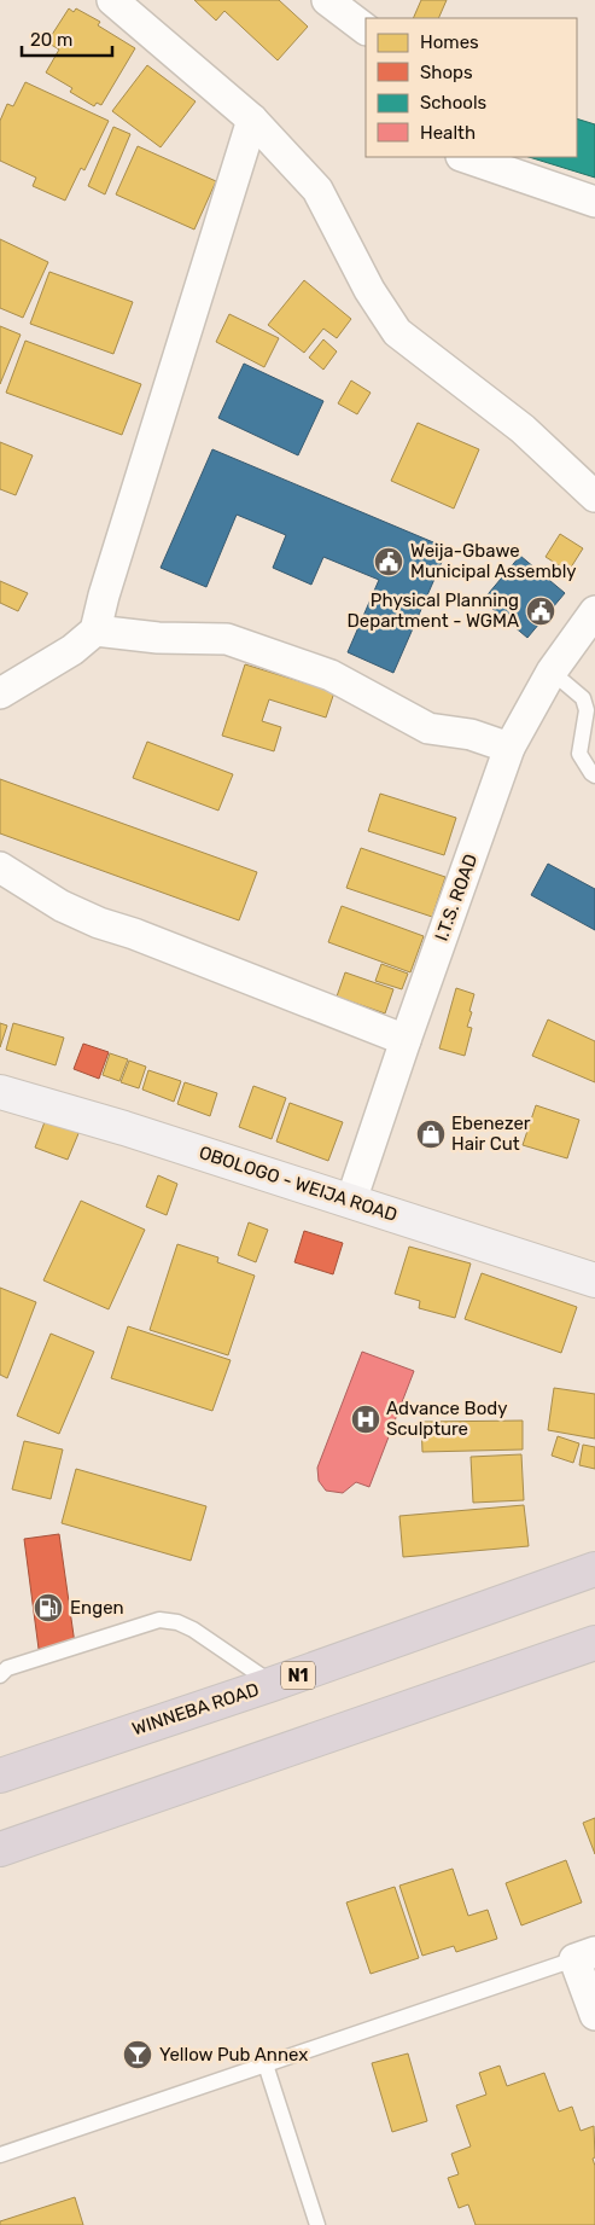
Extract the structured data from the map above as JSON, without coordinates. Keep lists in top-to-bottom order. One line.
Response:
{"streets":{"highway":["N1","WINNEBA ROAD"],"street":["I.T.S. ROAD","OBOLOGO - WEIJA ROAD"]},"crossings":[["I.T.S. ROAD","OBOLOGO - WEIJA ROAD"]],"places":{"public building":["Weija-Gbawe Municipal Assembly","Physical Planning Department - WGMA"],"shop":["Ebenezer Hair Cut"],"hospital":["Advance Body Sculpture"],"fuel station":["Engen"],"bar":["Yellow Pub Annex"]},"legend":["Homes","Shops","Schools","Health"],"scale_bar":"20 m"}
